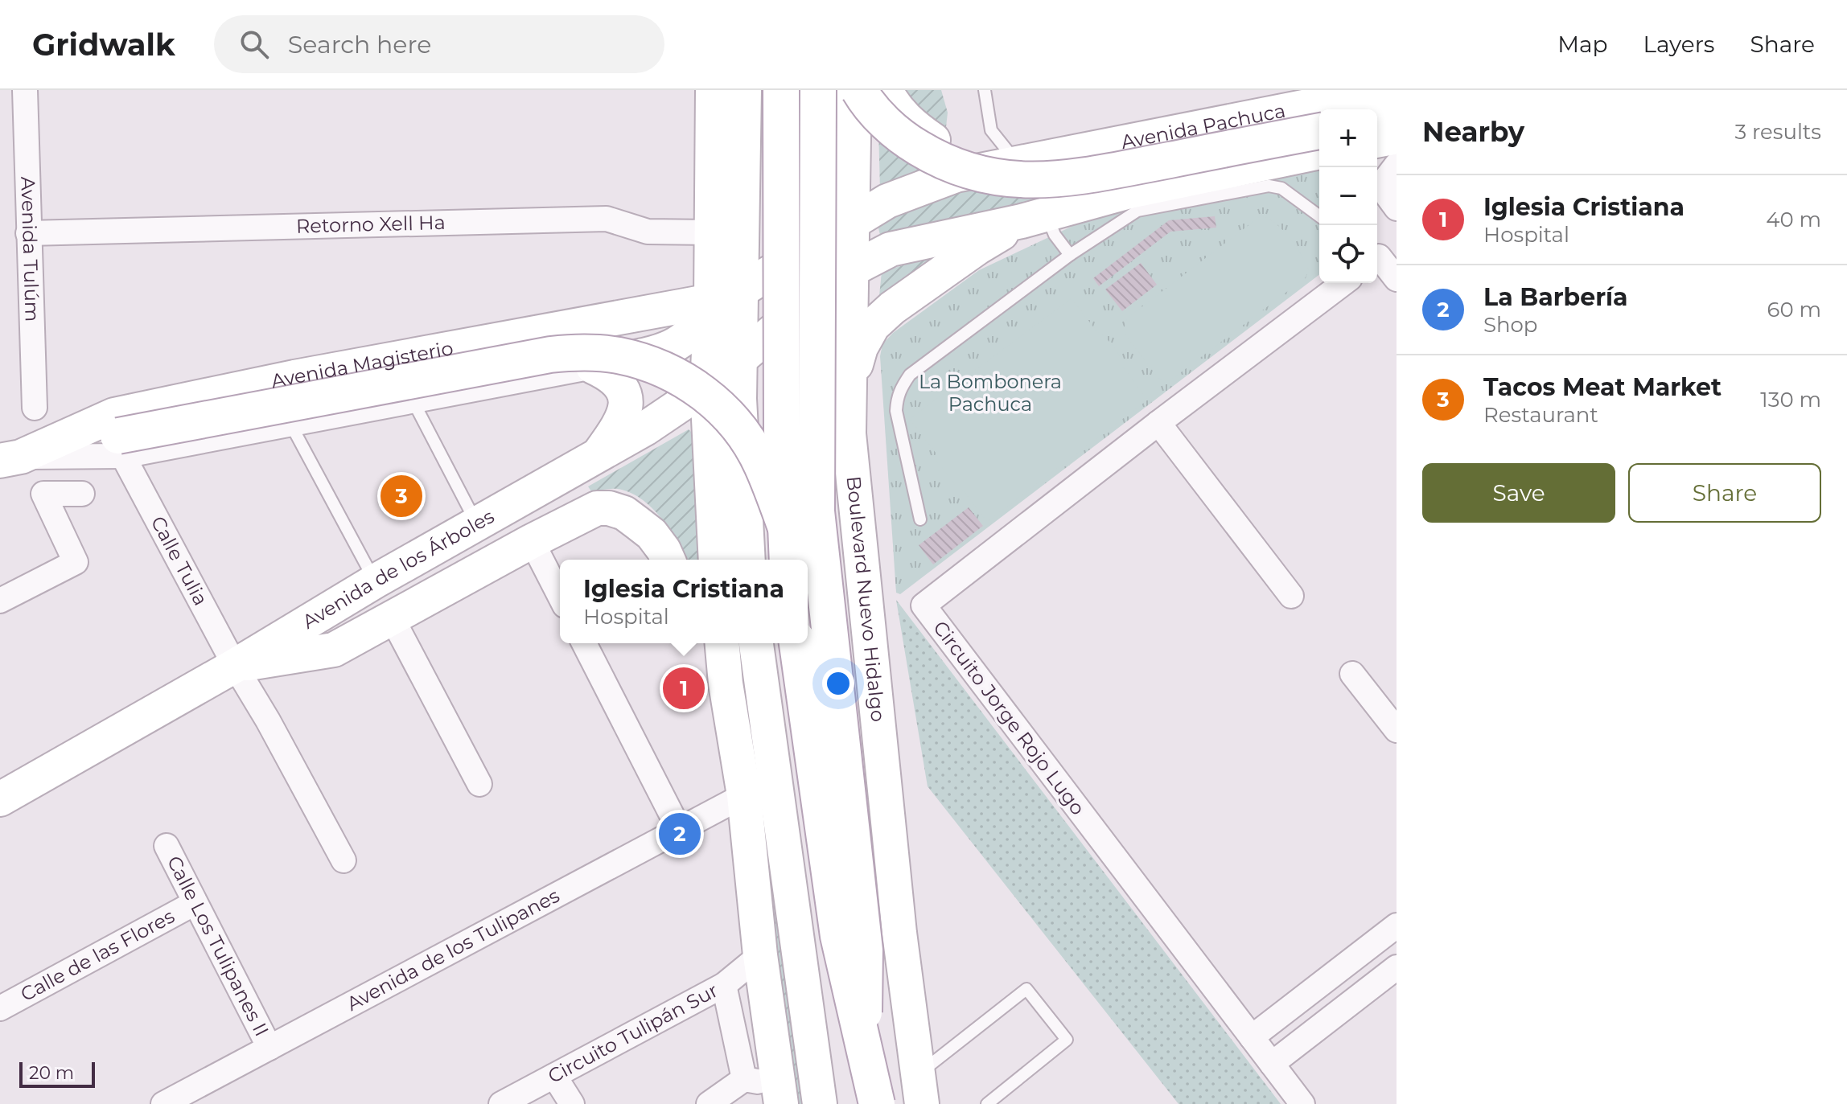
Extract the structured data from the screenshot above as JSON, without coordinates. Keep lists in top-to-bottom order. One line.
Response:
{"streets":{"main road":["Avenida Pachuca","Avenida Magisterio","Avenida de los Árboles","Boulevard Nuevo Hidalgo"],"street":["Retorno Xell Ha","Avenida Tulúm","Calle Tulia","Circuito Jorge Rojo Lugo","Calle Los Tulipanes II","Avenida de los Tulipanes","Calle de las Flores","Circuito Tulipán Sur"]},"crossings":[["Avenida Pachuca","Avenida Magisterio"],["Avenida Pachuca","Boulevard Nuevo Hidalgo"],["Retorno Xell Ha","Avenida Tulúm"],["Avenida Magisterio","Boulevard Nuevo Hidalgo"],["Calle Tulia","Avenida de los Árboles"],["Avenida de los Árboles","Boulevard Nuevo Hidalgo"],["Calle Los Tulipanes II","Avenida de los Tulipanes"],["Calle Los Tulipanes II","Calle de las Flores"]],"parks":["La Bombonera Pachuca"],"scale_bar":"20 m","page":{"header":"Gridwalk","search":"Search here","nav":["Map","Layers","Share"],"heading":["Nearby","3 results"],"map_buttons":["+","−"],"list":[{"mark":"1","name":"Iglesia Cristiana","note":"Hospital","value":"40 m"},{"mark":"2","name":"La Barbería","note":"Shop","value":"60 m"},{"mark":"3","name":"Tacos Meat Market","note":"Restaurant","value":"130 m"}],"buttons":["Save","Share"],"pins":["3","1","2"],"popup":["Iglesia Cristiana","Hospital"],"scale":"20 m"}}
